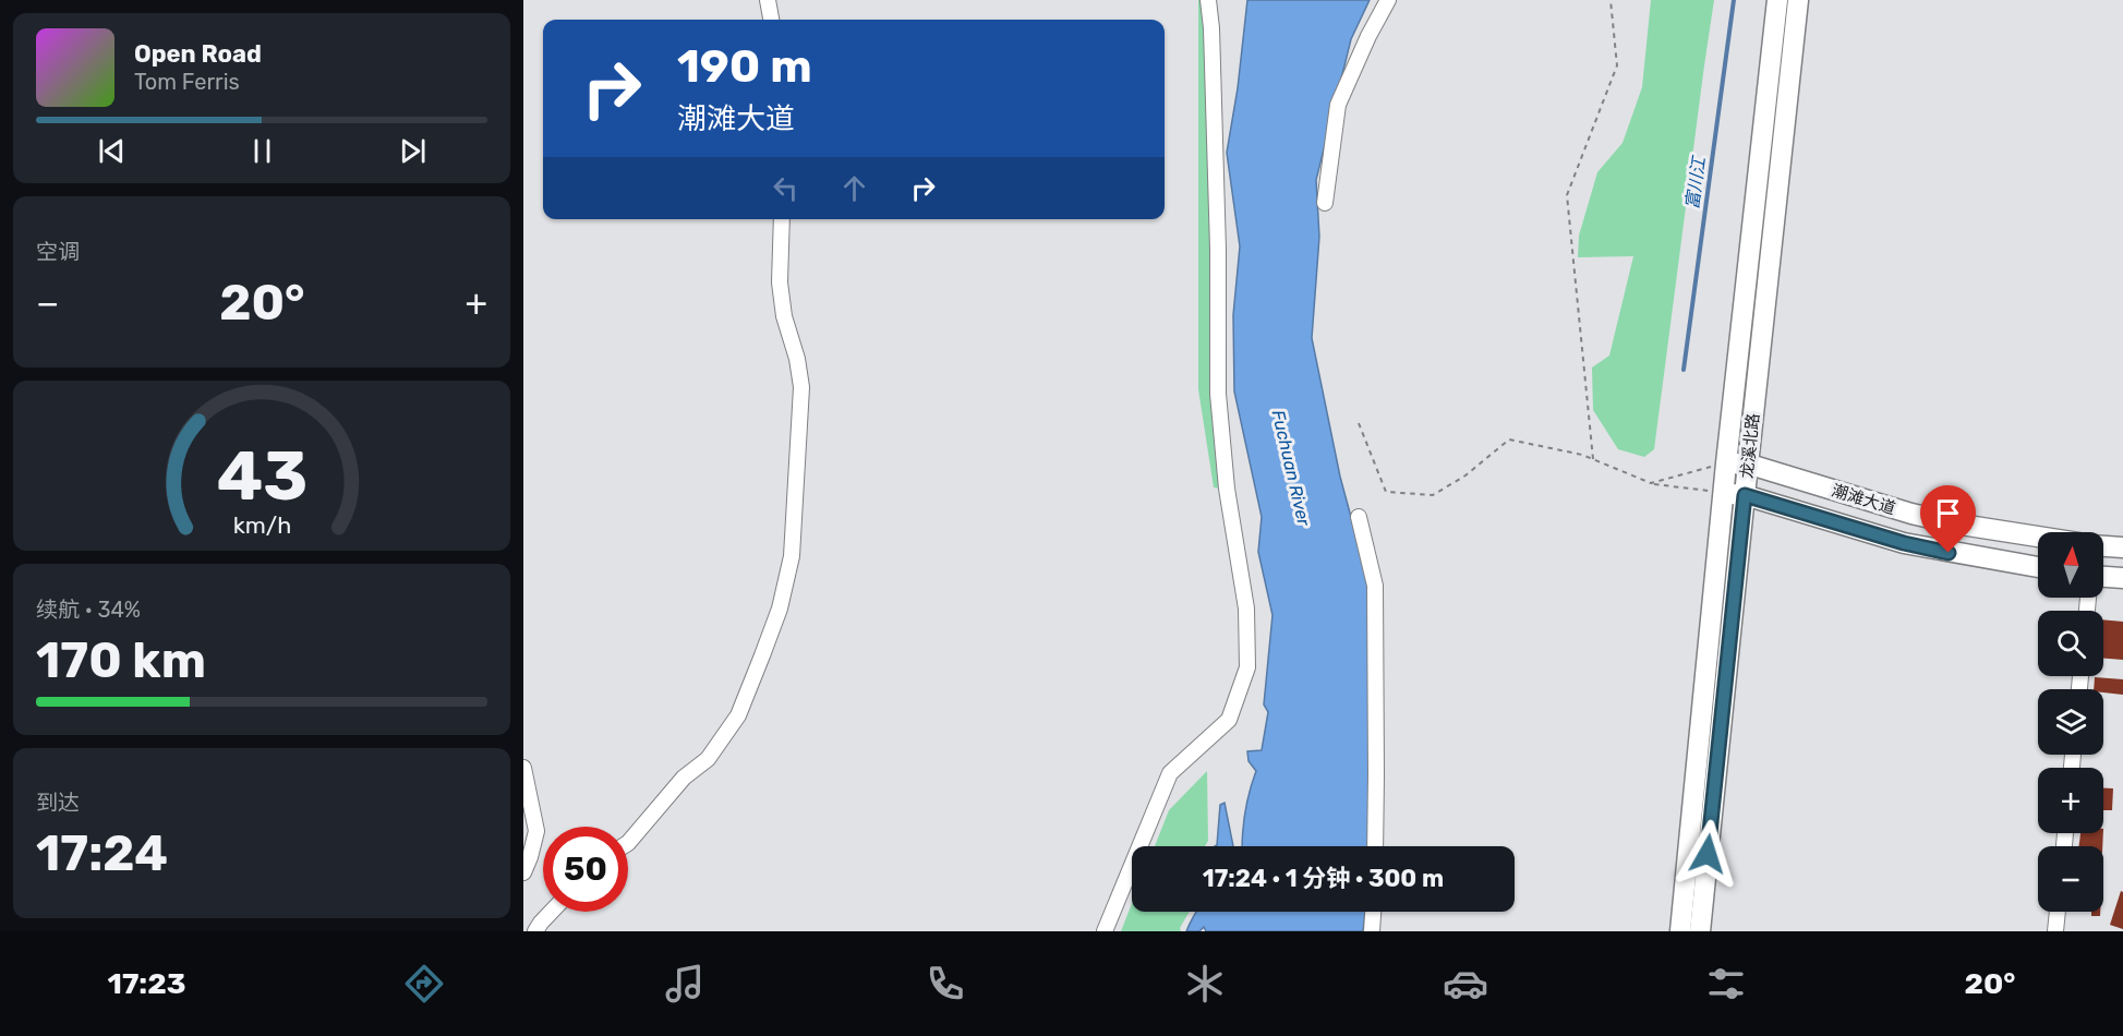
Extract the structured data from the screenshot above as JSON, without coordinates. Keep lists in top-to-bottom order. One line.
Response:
{"streets":{"main road":["龙溪北路","潮滩大道"]},"crossings":[["龙溪北路","潮滩大道"]],"water":["富川江","Fuchuan River"],"north":"top","page":{"turn":["190 m","潮滩大道"],"song":["Open Road","Tom Ferris"],"tile":["空调",["续航 · 34%","170 km"],["到达","17:24"]],"heat":["−","20°","+"],"map_buttons":["+","−"],"limit":"50","trip":"17:24 · 1 分钟 · 300 m","tabs":["17:23","20°"],"gauge":["43","km/h"]}}
